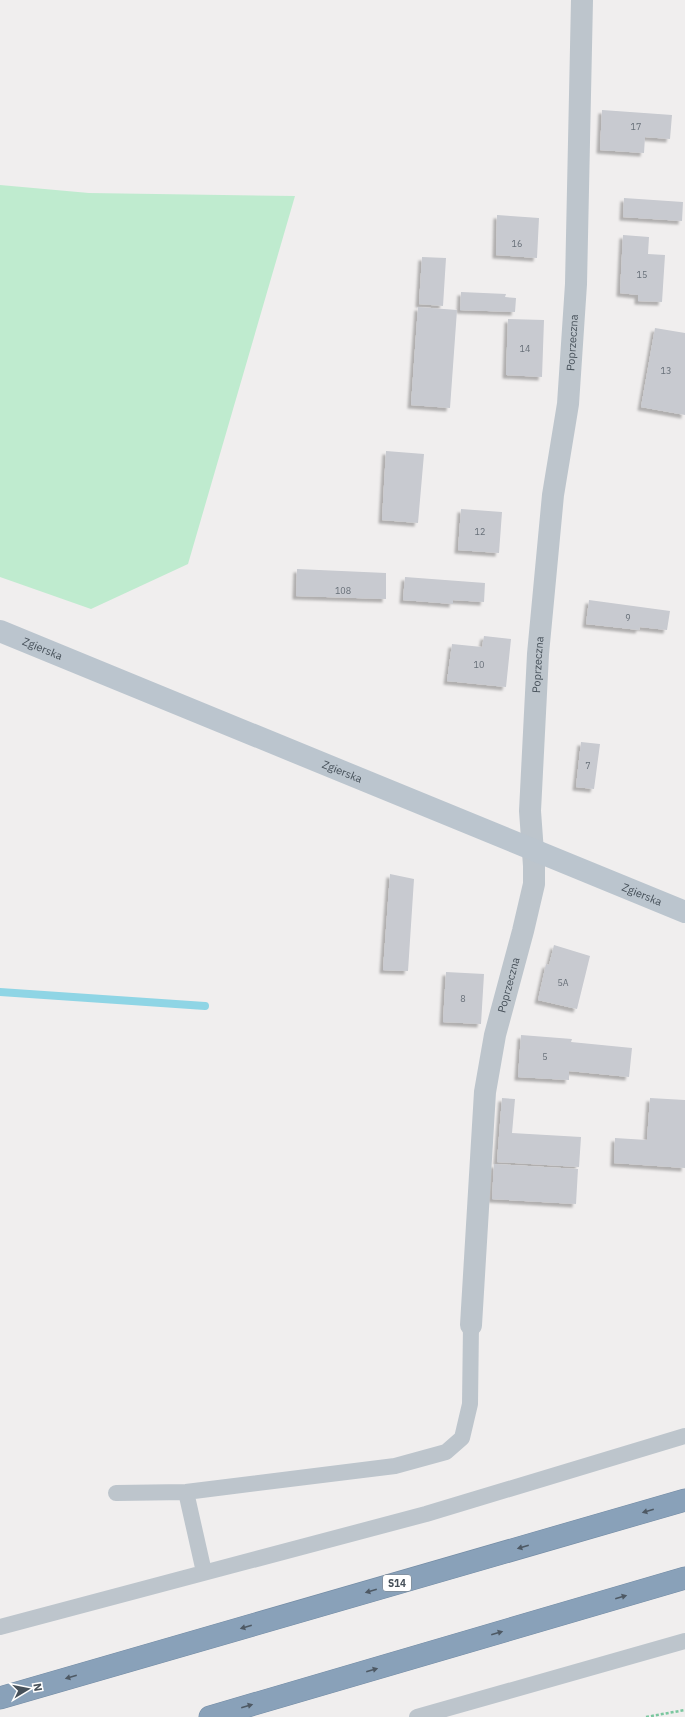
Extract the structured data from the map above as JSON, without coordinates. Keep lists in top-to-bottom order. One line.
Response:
{"streets":{"highway":["S14"],"main road":["Zgierska"],"street":["Poprzeczna"]},"crossings":[["Poprzeczna","Zgierska"]],"house_numbers":["17","16","15","14","13","12","108","9","10","7","5A","8","5"],"north":"right"}
